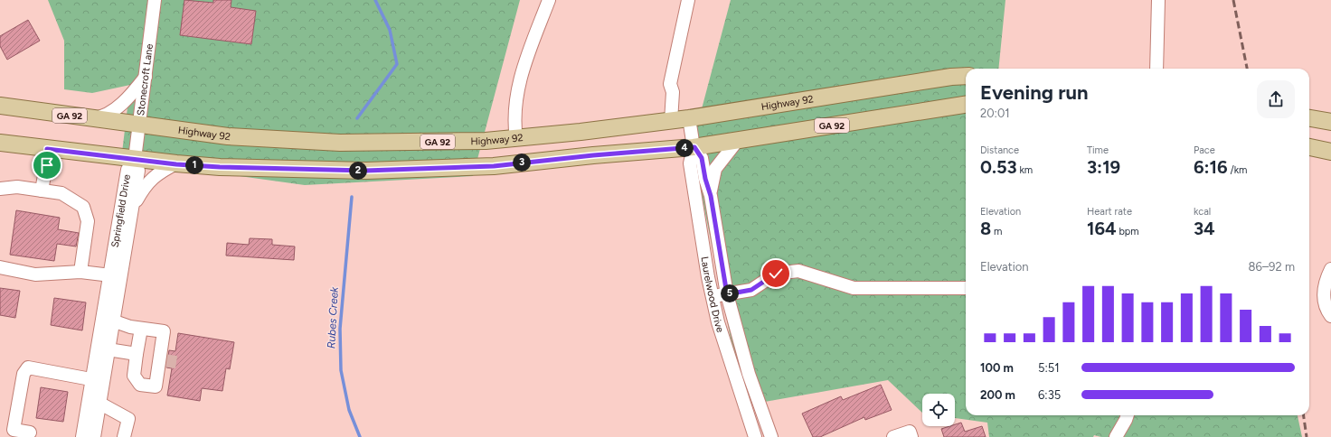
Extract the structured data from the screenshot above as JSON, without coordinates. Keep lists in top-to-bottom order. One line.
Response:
{"streets":{"main road":["Highway 92","GA 92"],"street":["Stonecroft Lane","Springfield Drive","Laurelwood Drive"]},"crossings":[["Stonecroft Lane","Highway 92"],["Stonecroft Lane","GA 92"],["Stonecroft Lane","Springfield Drive"],["Highway 92","Laurelwood Drive"],["GA 92","Springfield Drive"],["GA 92","Laurelwood Drive"]],"water":["Rubes Creek"],"page":{"heading":["Evening run","20:01"],"stats":[["Distance","0.53 km"],["Time","3:19"],["Pace","6:16 /km"],["Elevation","8 m"],["Heart rate","164 bpm"],["kcal","34"]],"pins":["4","3","1","2","5"],"chart":["Elevation","86–92 m"],"list":[{"name":"100 m","note":"5:51"},{"name":"200 m","note":"6:35"}]}}
